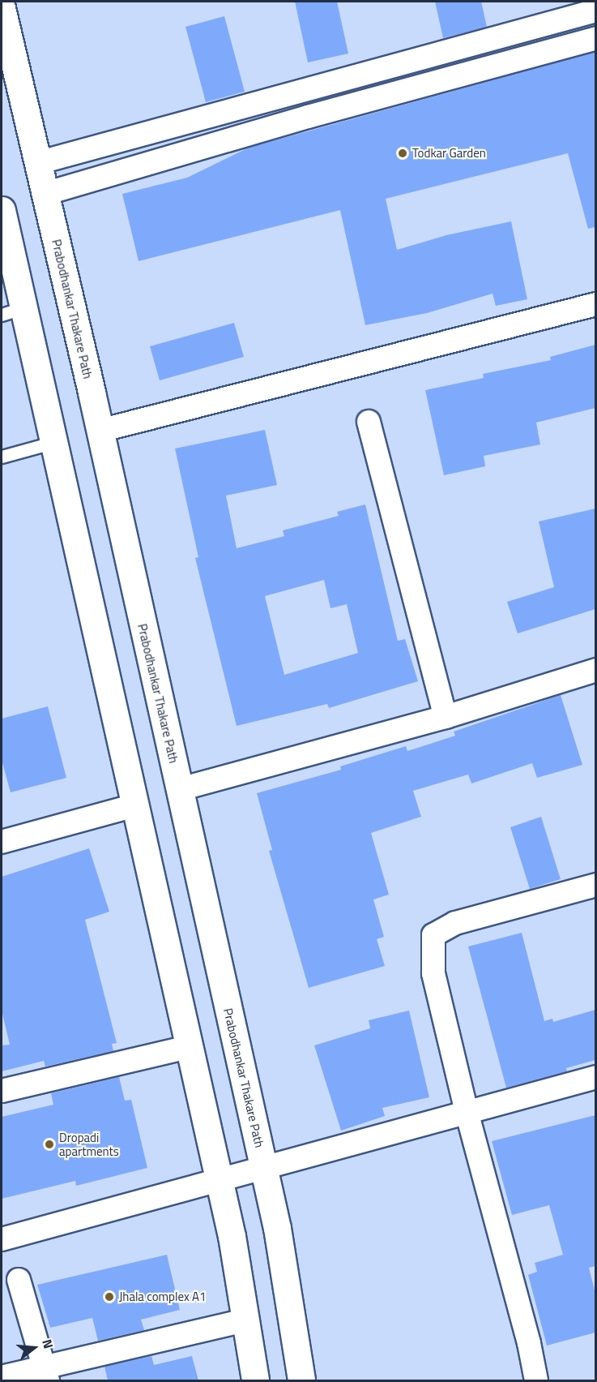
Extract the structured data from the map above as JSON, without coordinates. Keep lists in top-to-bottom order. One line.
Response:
{"streets":{"main road":["Prabodhankar Thakare Path"]},"places":["Todkar Garden","Dropadi apartments","Jhala complex A1"],"north":"right"}
